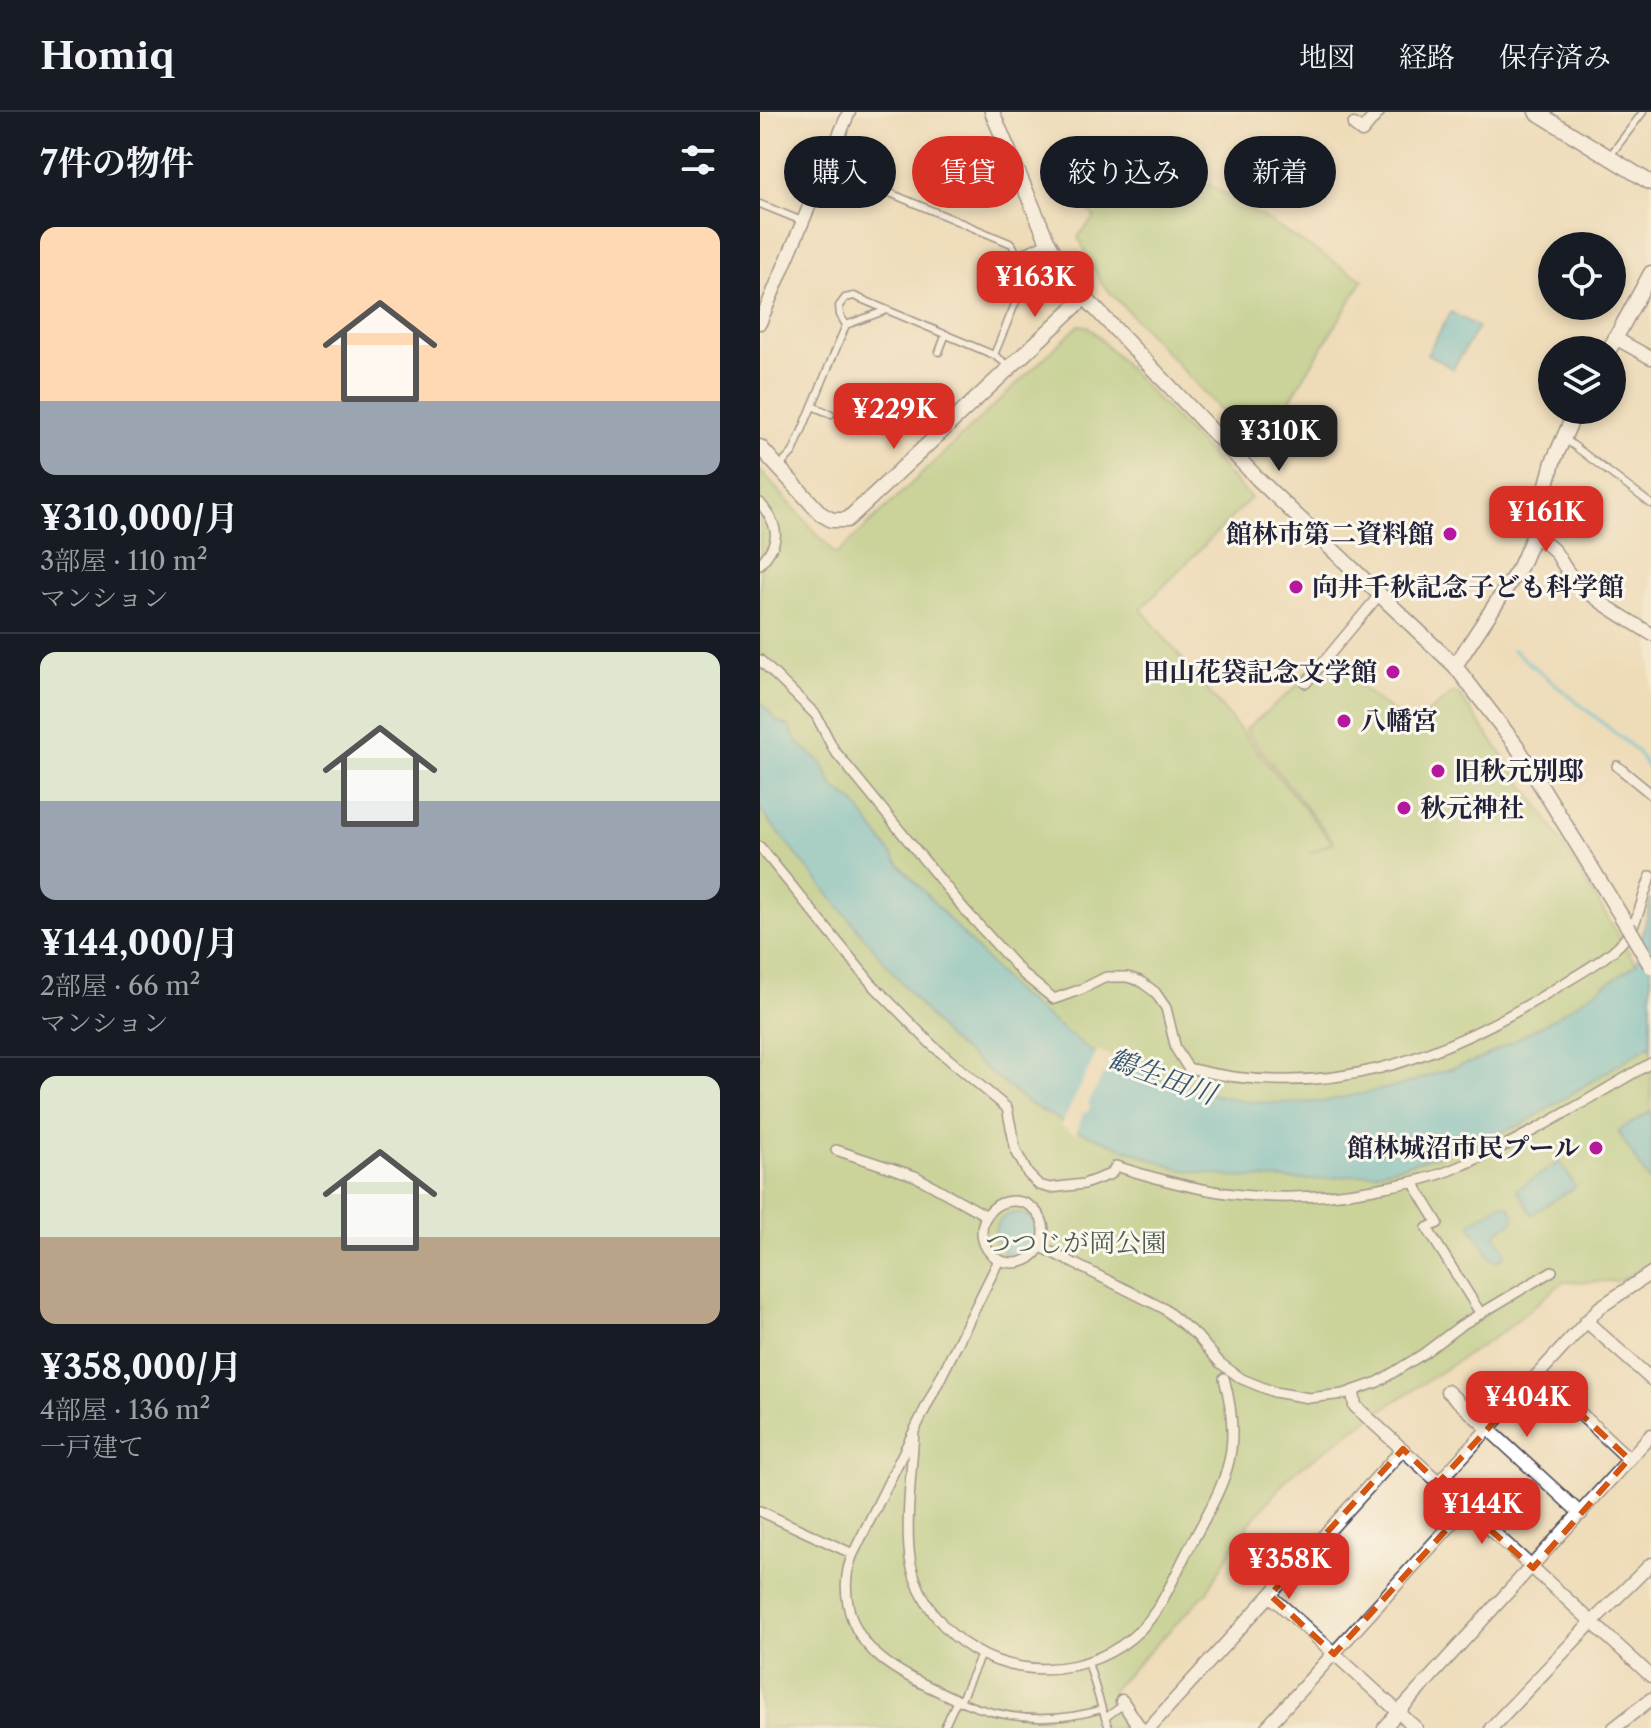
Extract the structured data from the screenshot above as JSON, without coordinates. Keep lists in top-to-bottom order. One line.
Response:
{"water":["鶴生田川"],"parks":["つつじが岡公園"],"places":["館林市第二資料館","向井千秋記念子ども科学館","田山花袋記念文学館","八幡宮","旧秋元別邸","秋元神社","館林城沼市民プール"],"page":{"header":"Homiq","nav":["地図","経路","保存済み"],"heading":"7件の物件","chip":["購入","賃貸","絞り込み","新着"],"list":[{"name":"¥310,000/月","note":"3部屋 · 110 m² · マンション"},{"name":"¥144,000/月","note":"2部屋 · 66 m² · マンション"},{"name":"¥358,000/月","note":"4部屋 · 136 m² · 一戸建て"}],"price":["¥163K","¥229K","¥310K","¥161K","¥404K","¥144K","¥358K"]}}
